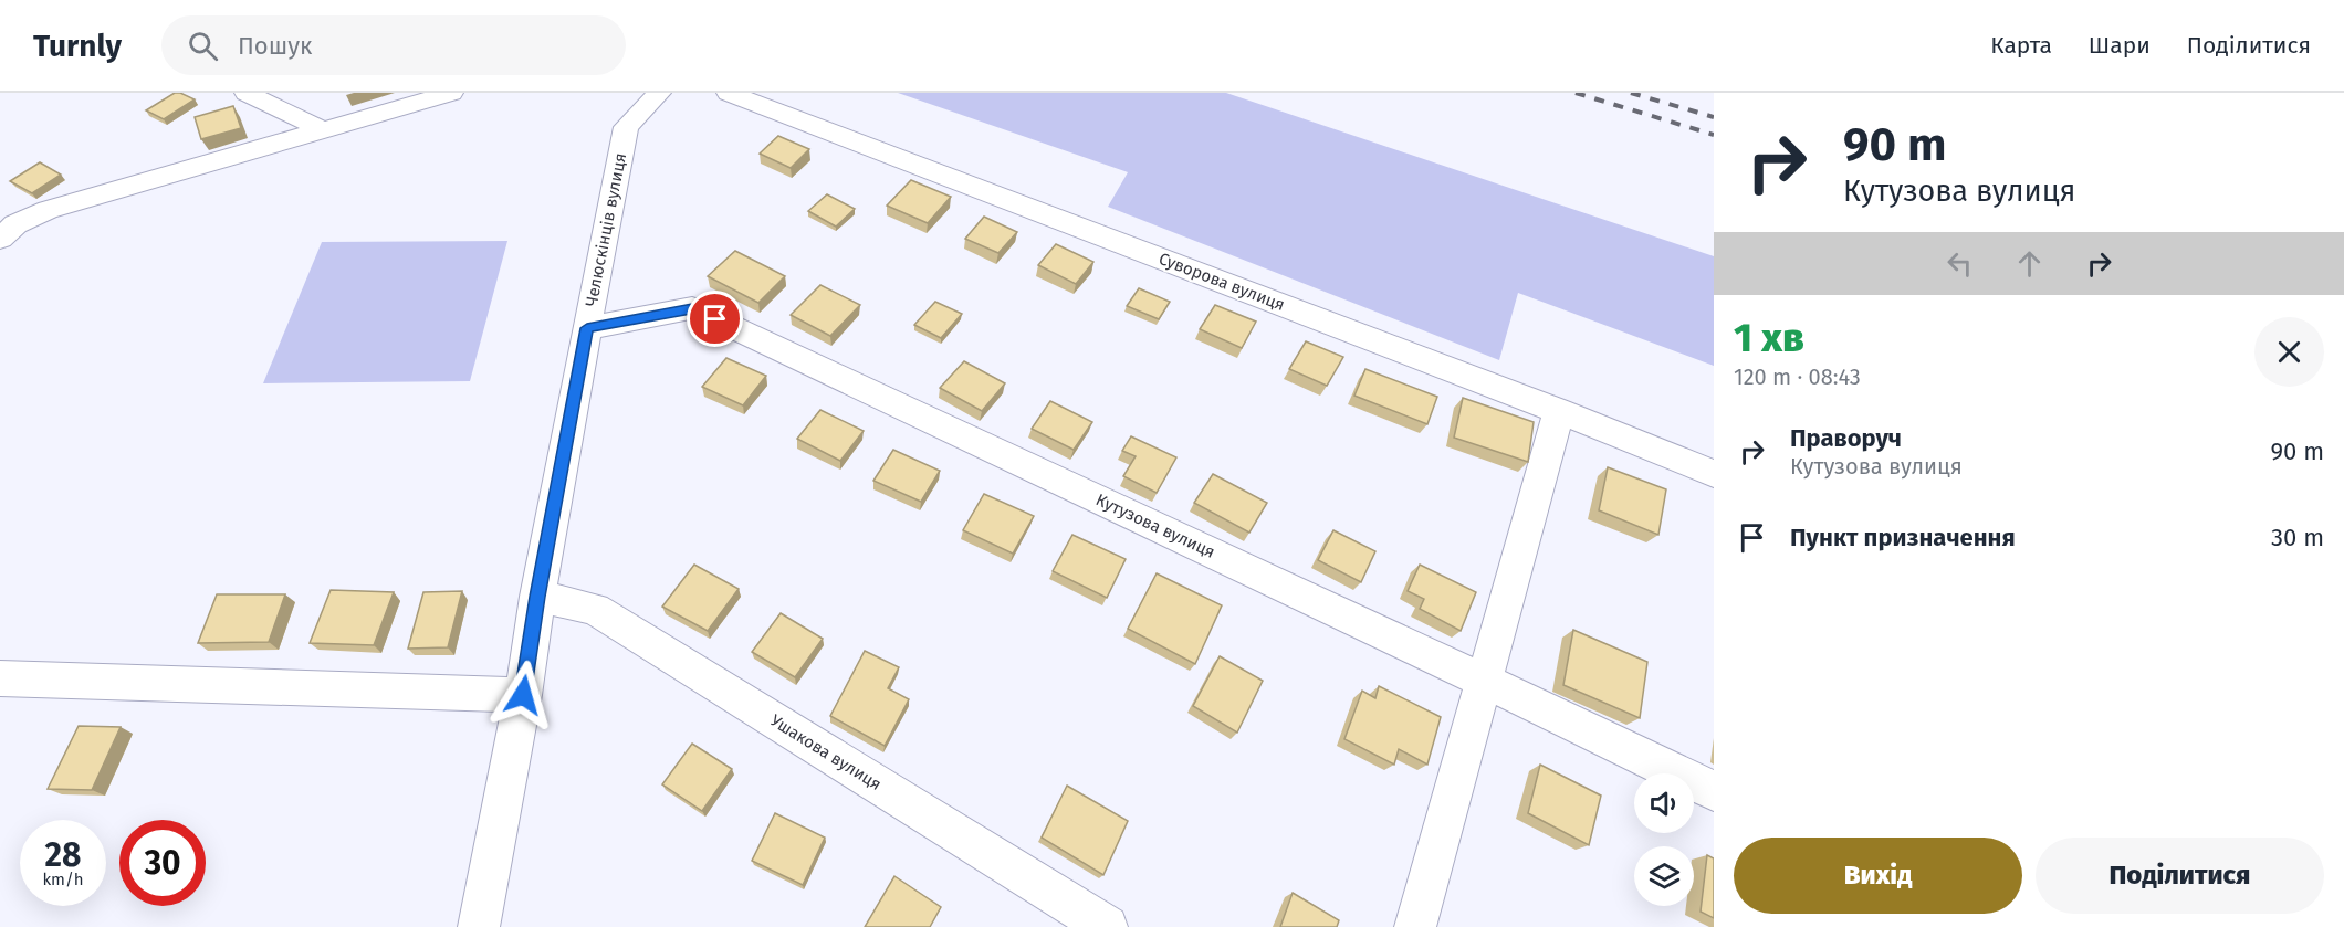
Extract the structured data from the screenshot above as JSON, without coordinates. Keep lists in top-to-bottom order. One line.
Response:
{"streets":{"street":["Челюскінців вулиця","Суворова вулиця","Кутузова вулиця","Ушакова вулиця"]},"crossings":[["Челюскінців вулиця","Кутузова вулиця"],["Челюскінців вулиця","Ушакова вулиця"]],"page":{"header":"Turnly","search":"Пошук","nav":["Карта","Шари","Поділитися"],"turn":["90 m","Кутузова вулиця"],"heading":["1 хв","120 m · 08:43"],"list":[{"name":"Праворуч","note":"Кутузова вулиця","value":"90 m"},{"name":"Пункт призначення","value":"30 m"}],"speed":"28 km/h","limit":"30","buttons":["Вихід","Поділитися"]}}
